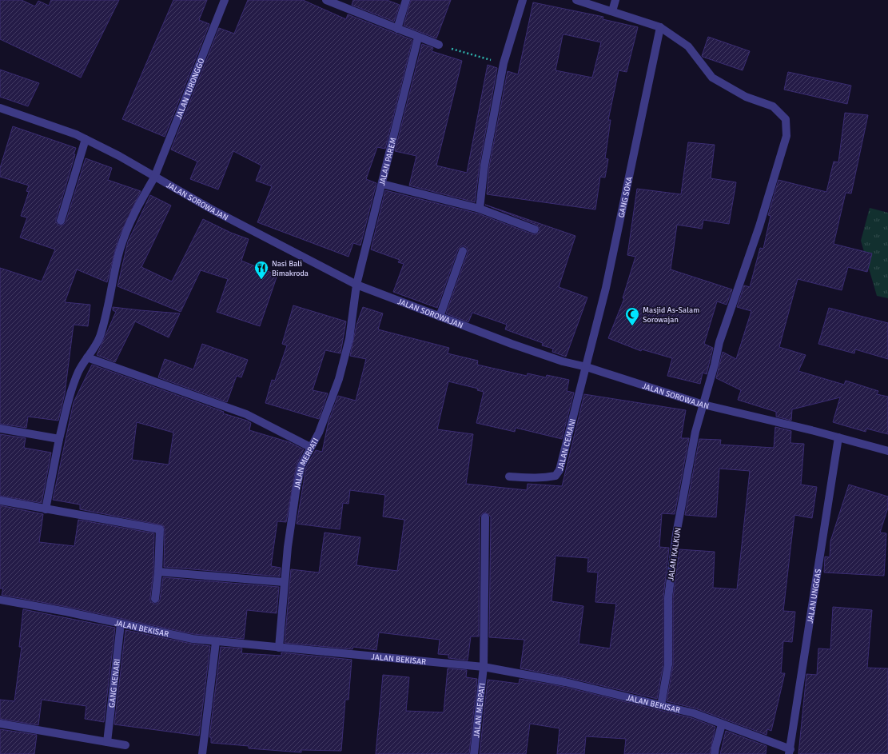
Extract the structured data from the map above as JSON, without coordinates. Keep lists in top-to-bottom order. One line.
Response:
{"streets":{"street":["JALAN TURONGGO","JALAN PAREM","GANG SOKA","JALAN SOROWAJAN","JALAN CEMANI","JALAN MERPATI","JALAN KALKUN","JALAN UNGGAS","JALAN BEKISAR","GANG KENARI"]},"crossings":[["JALAN TURONGGO","JALAN SOROWAJAN"],["JALAN PAREM","JALAN SOROWAJAN"],["JALAN PAREM","JALAN MERPATI"],["GANG SOKA","JALAN SOROWAJAN"],["GANG SOKA","JALAN CEMANI"],["GANG SOKA","JALAN KALKUN"],["JALAN SOROWAJAN","JALAN CEMANI"],["JALAN SOROWAJAN","JALAN MERPATI"],["JALAN SOROWAJAN","JALAN KALKUN"],["JALAN SOROWAJAN","JALAN UNGGAS"],["JALAN MERPATI","JALAN BEKISAR"],["JALAN KALKUN","JALAN BEKISAR"],["JALAN UNGGAS","JALAN BEKISAR"],["JALAN BEKISAR","GANG KENARI"]],"places":{"restaurant":["Nasi Bali Bimakroda"],"mosque":["Masjid As-Salam Sorowajan"]}}
